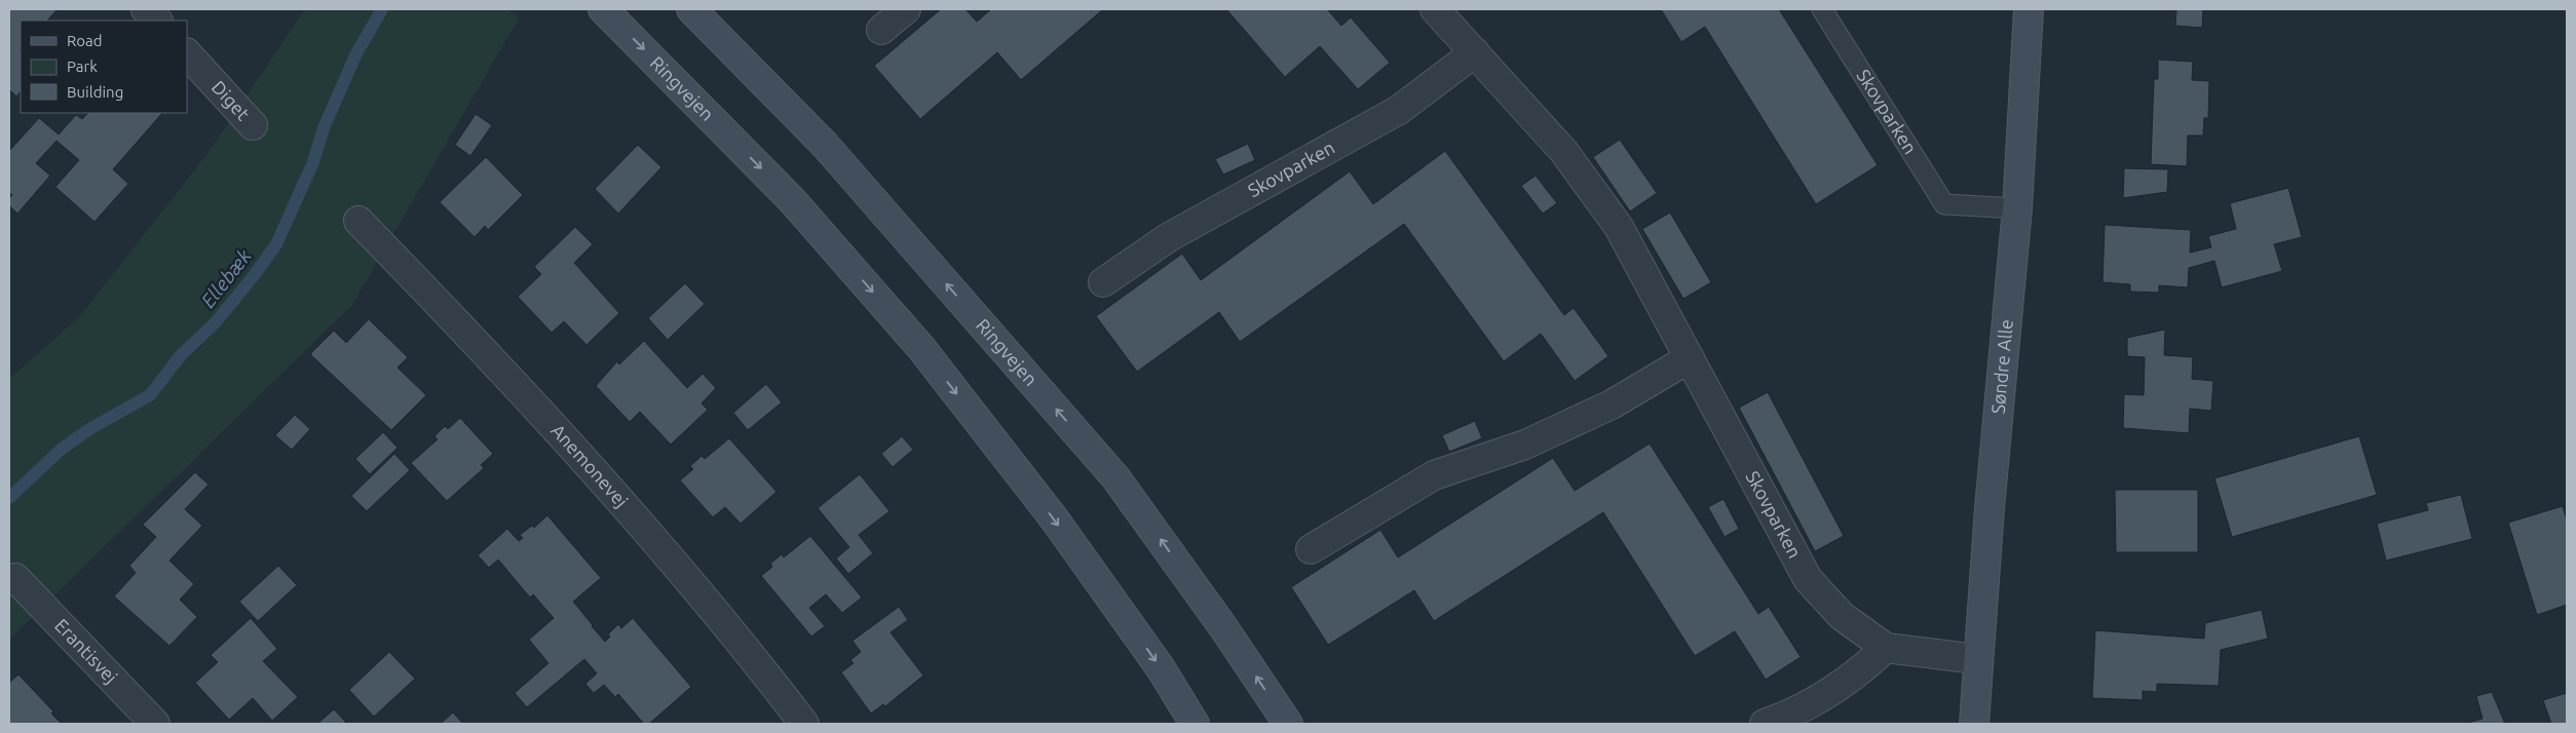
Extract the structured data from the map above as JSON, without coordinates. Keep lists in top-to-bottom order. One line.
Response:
{"streets":{"main road":["Ringvejen","Søndre Alle"],"street":["Diget","Skovparken","Anemonevej","Erantisvej"]},"crossings":[["Skovparken","Søndre Alle"]],"water":["Ellebæk"],"legend":["Road","Park","Building"]}
